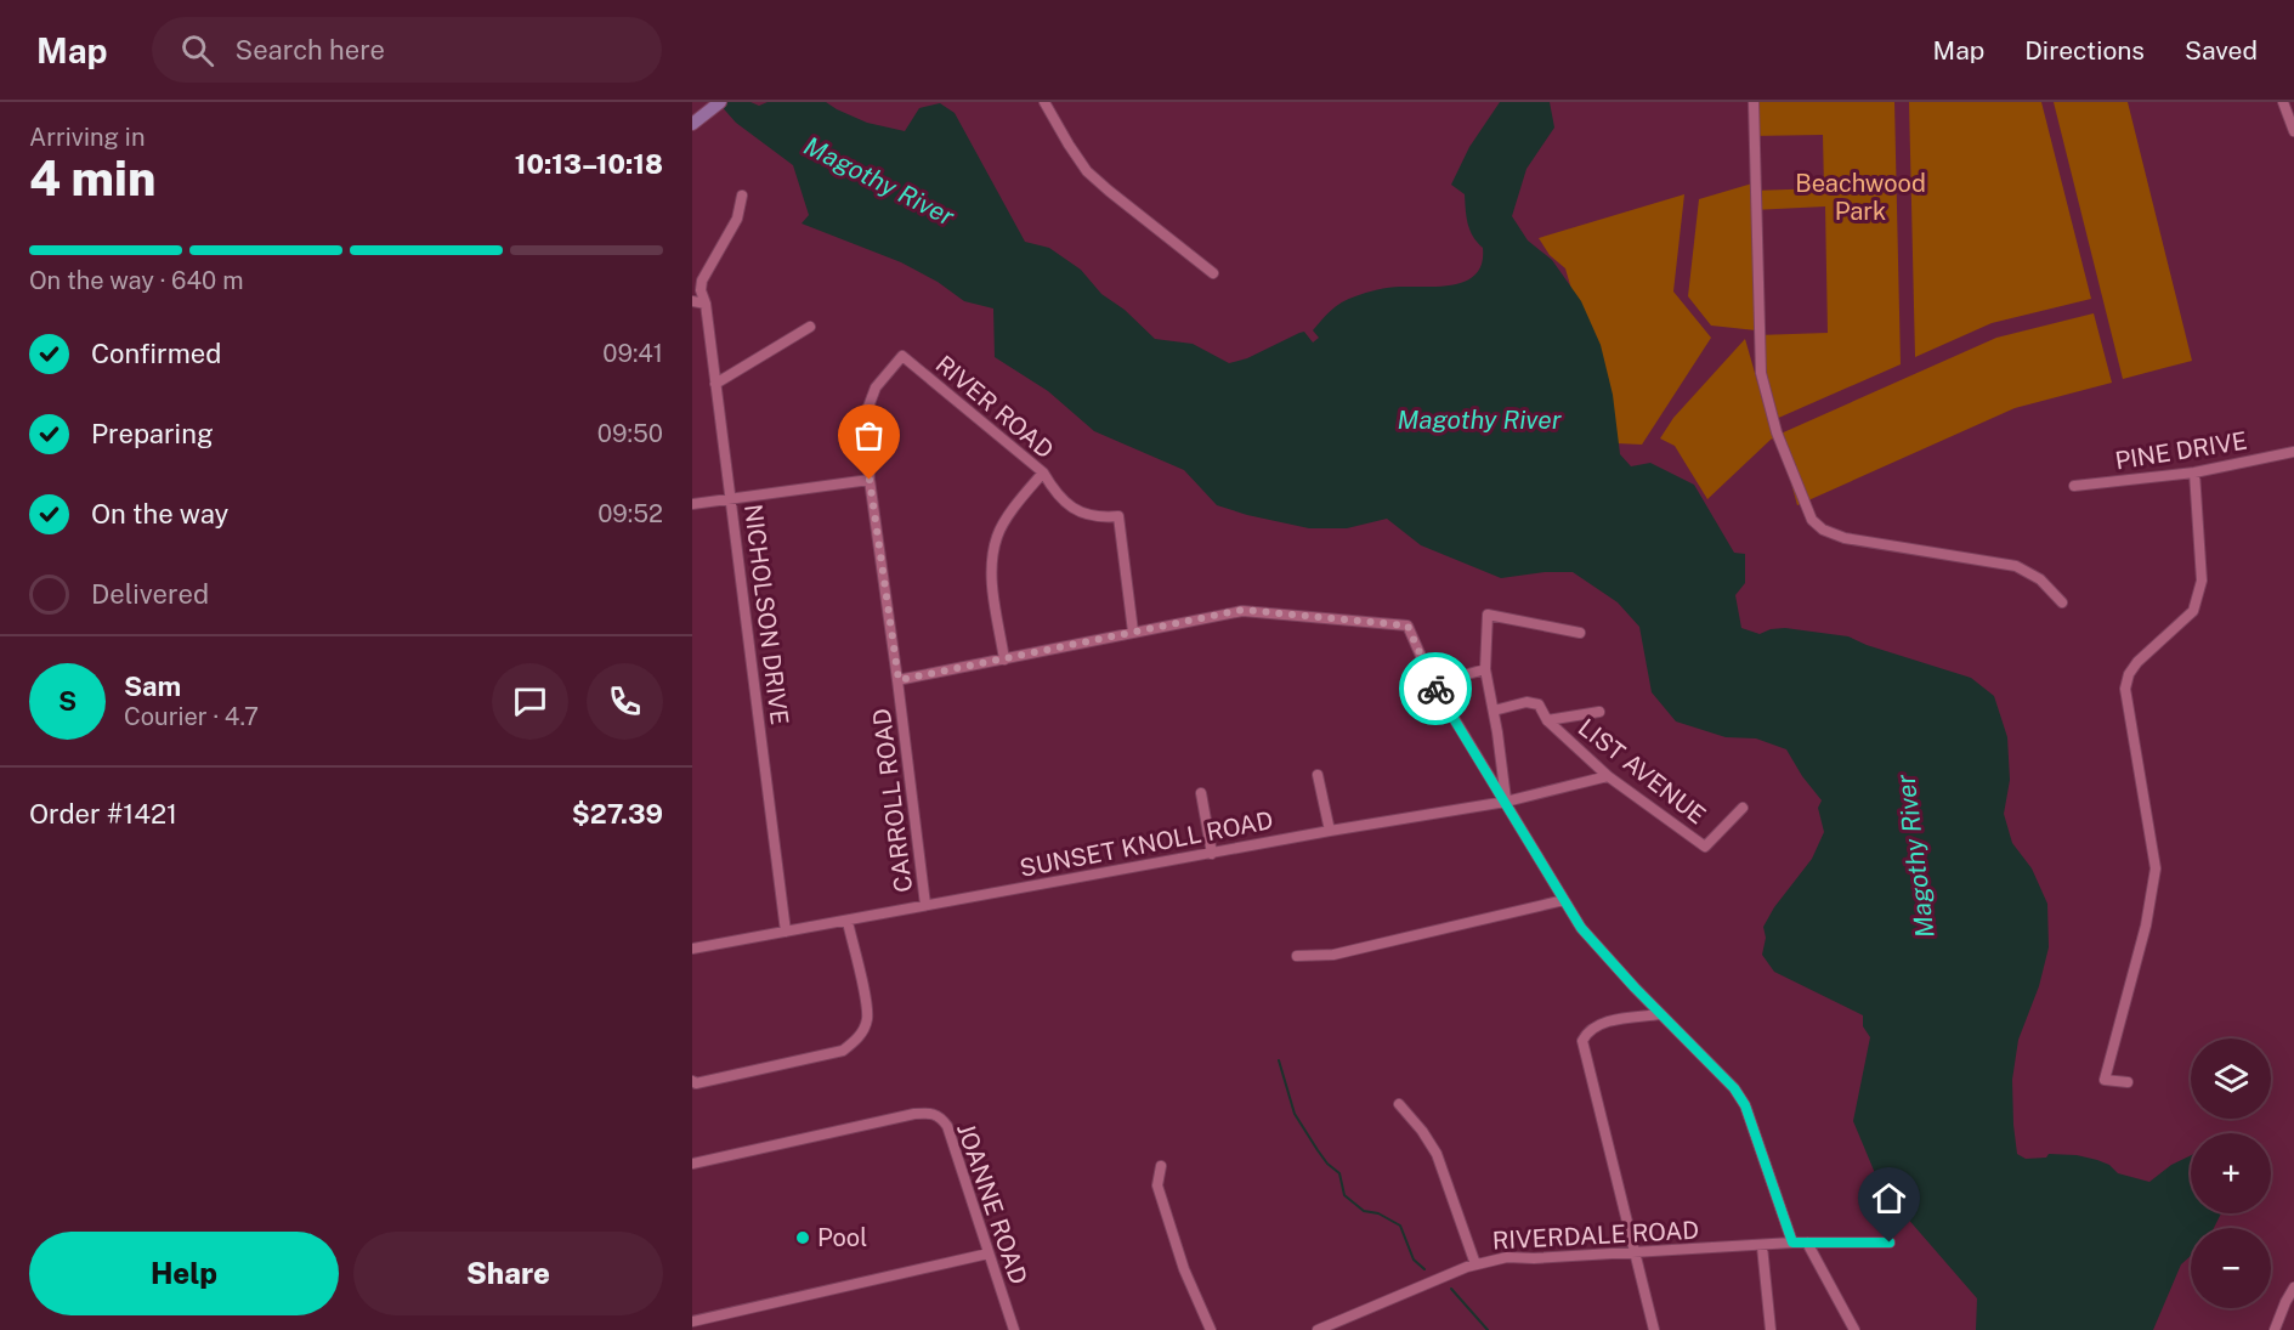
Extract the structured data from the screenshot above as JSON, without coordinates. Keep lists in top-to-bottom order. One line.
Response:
{"streets":{"street":["RIVER ROAD","PINE DRIVE","NICHOLSON DRIVE","LIST AVENUE","CARROLL ROAD","SUNSET KNOLL ROAD","JOANNE ROAD","RIVERDALE ROAD"]},"crossings":[["RIVER ROAD","CARROLL ROAD"],["NICHOLSON DRIVE","SUNSET KNOLL ROAD"],["LIST AVENUE","SUNSET KNOLL ROAD"],["CARROLL ROAD","SUNSET KNOLL ROAD"]],"water":["Magothy River"],"parks":["Beachwood Park"],"places":["Pool"],"page":{"header":"Map","search":"Search here","nav":["Map","Directions","Saved"],"heading":["4 min","Arriving in","10:13–10:18"],"panel":["Sam","Courier · 4.7","Order #1421","$27.39"],"bar":"On the way · 640 m","list":[["Confirmed","09:41"],["Preparing","09:50"],["On the way","09:52"],"Delivered"],"round":"S","map_buttons":["+","−"],"buttons":["Help","Share"]}}
